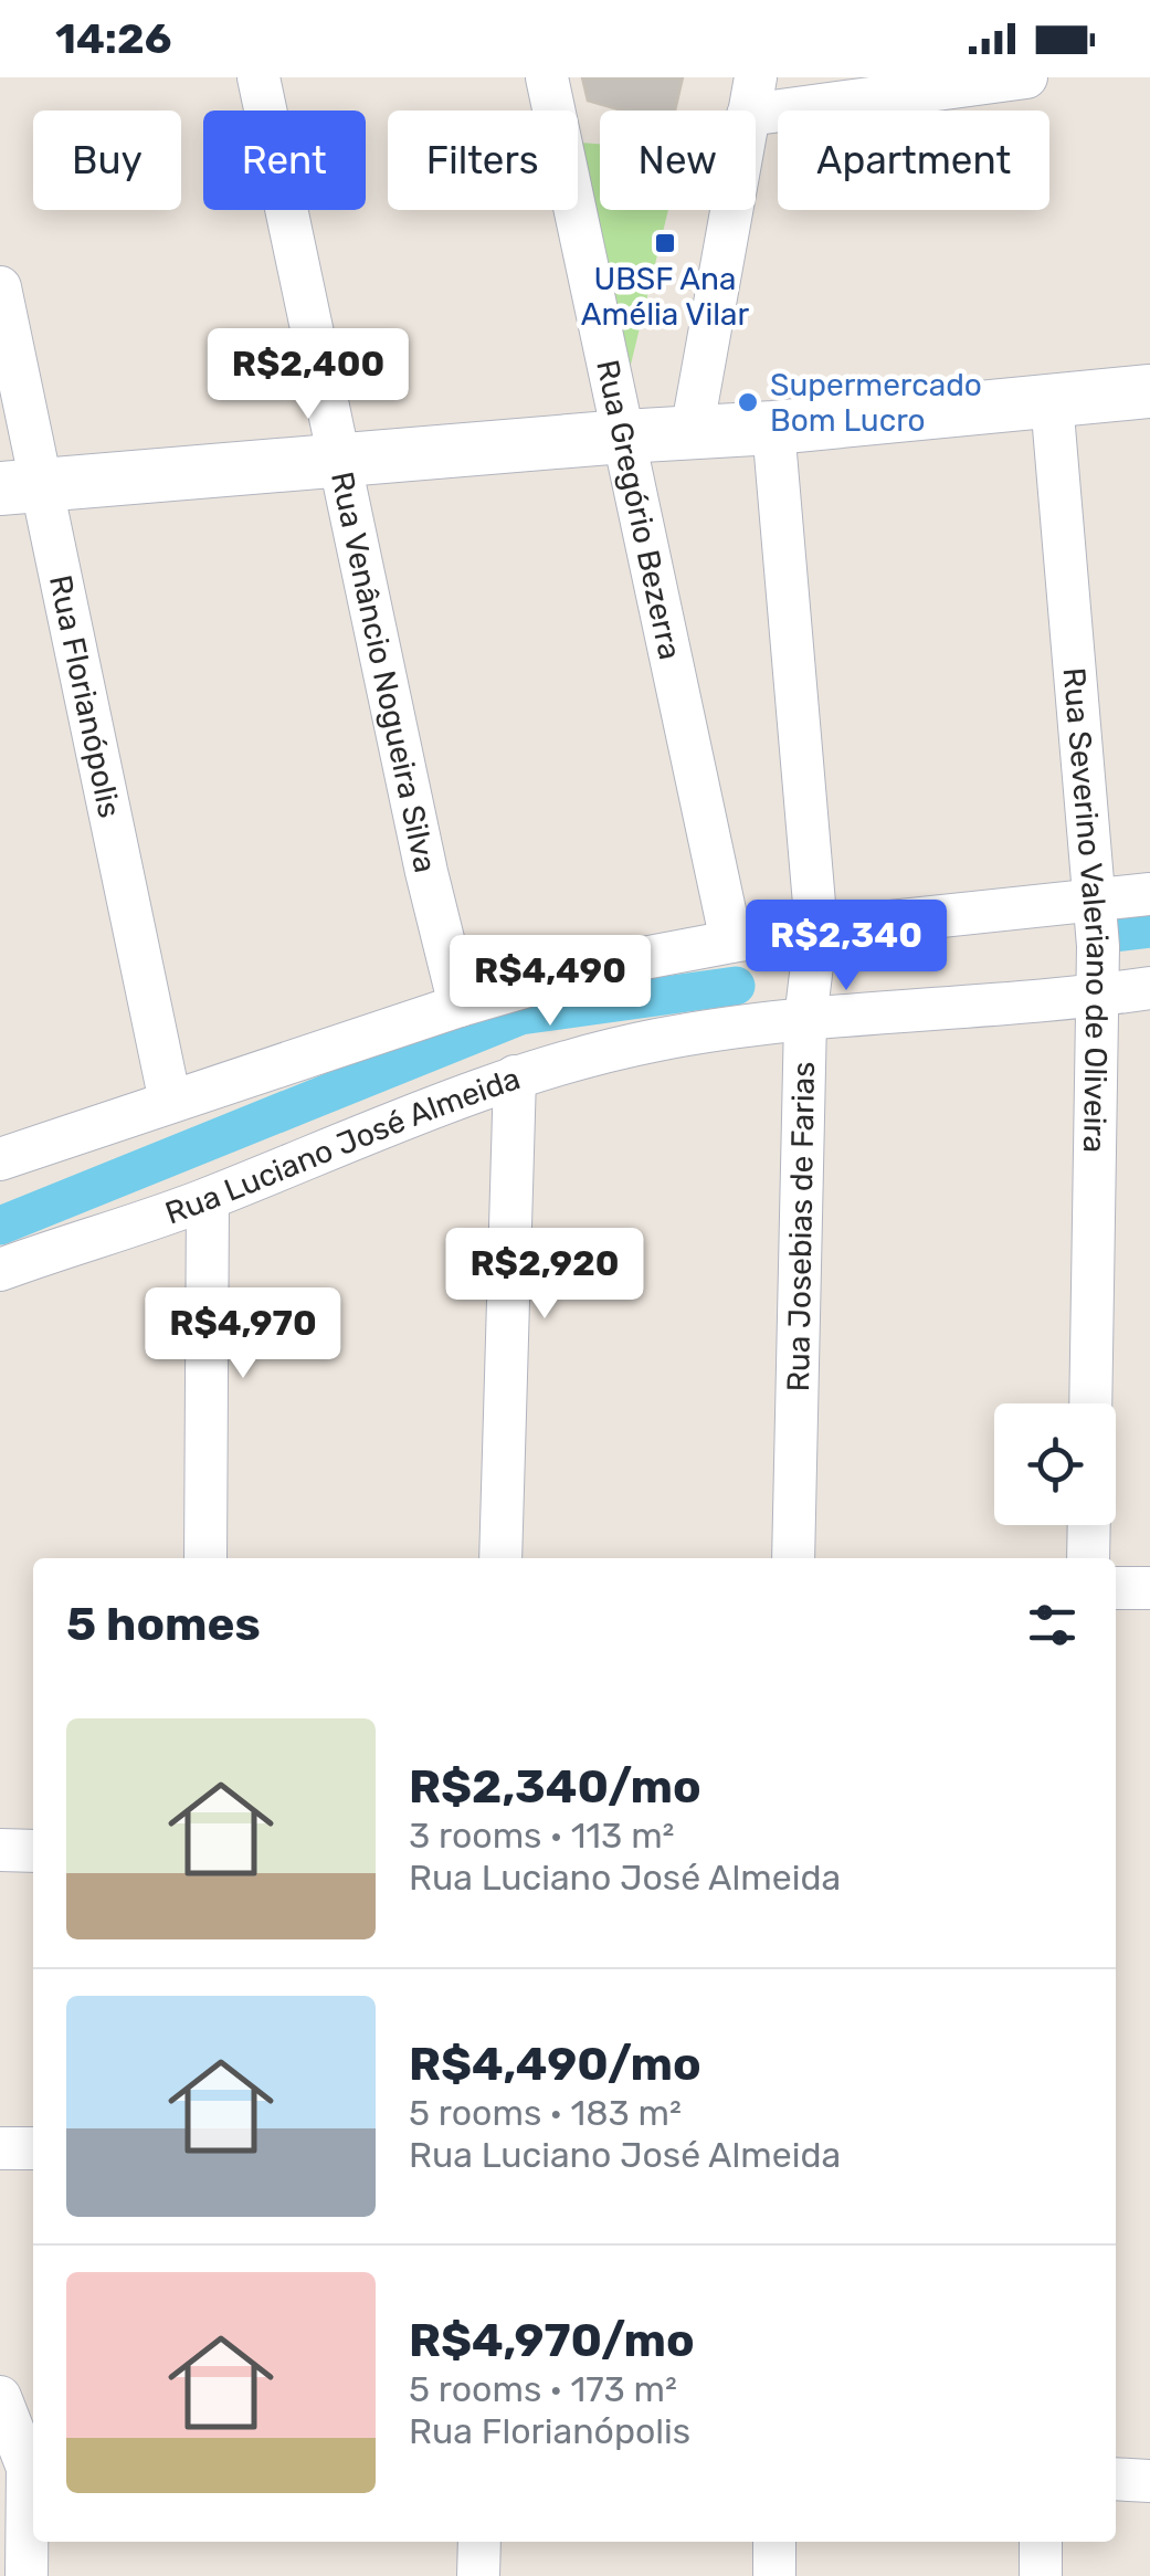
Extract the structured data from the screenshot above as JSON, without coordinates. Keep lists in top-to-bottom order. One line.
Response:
{"streets":{"street":["Rua Gregório Bezerra","Rua Venâncio Nogueira Silva","Rua Florianópolis","Rua Severino Valeriano de Oliveira","Rua Luciano José Almeida","Rua Josebias de Farias"]},"crossings":[["Rua Severino Valeriano de Oliveira","Rua Luciano José Almeida"],["Rua Luciano José Almeida","Rua Josebias de Farias"]],"places":{"transit":["UBSF Ana Amélia Vilar"],"other":["Supermercado Bom Lucro"]},"page":{"status":"14:26","chip":["Buy","Rent","Filters","New","Apartment"],"price":["R$2,400","R$2,340","R$4,490","R$2,920","R$4,970"],"heading":"5 homes","list":[{"name":"R$2,340/mo","note":"3 rooms · 113 m² · Rua Luciano José Almeida"},{"name":"R$4,490/mo","note":"5 rooms · 183 m² · Rua Luciano José Almeida"},{"name":"R$4,970/mo","note":"5 rooms · 173 m² · Rua Florianópolis"}]}}
